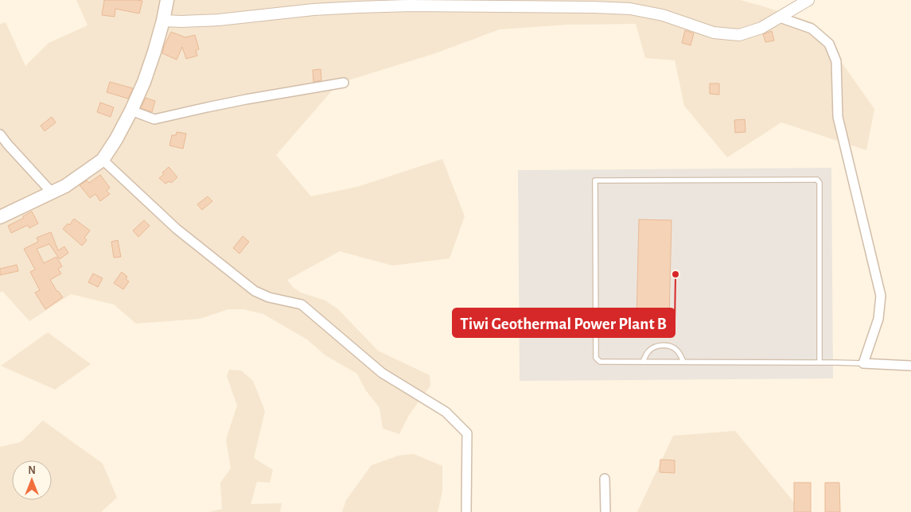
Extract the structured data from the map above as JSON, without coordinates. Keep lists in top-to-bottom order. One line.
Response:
{"places":["Tiwi Geothermal Power Plant B"],"north":"top"}
